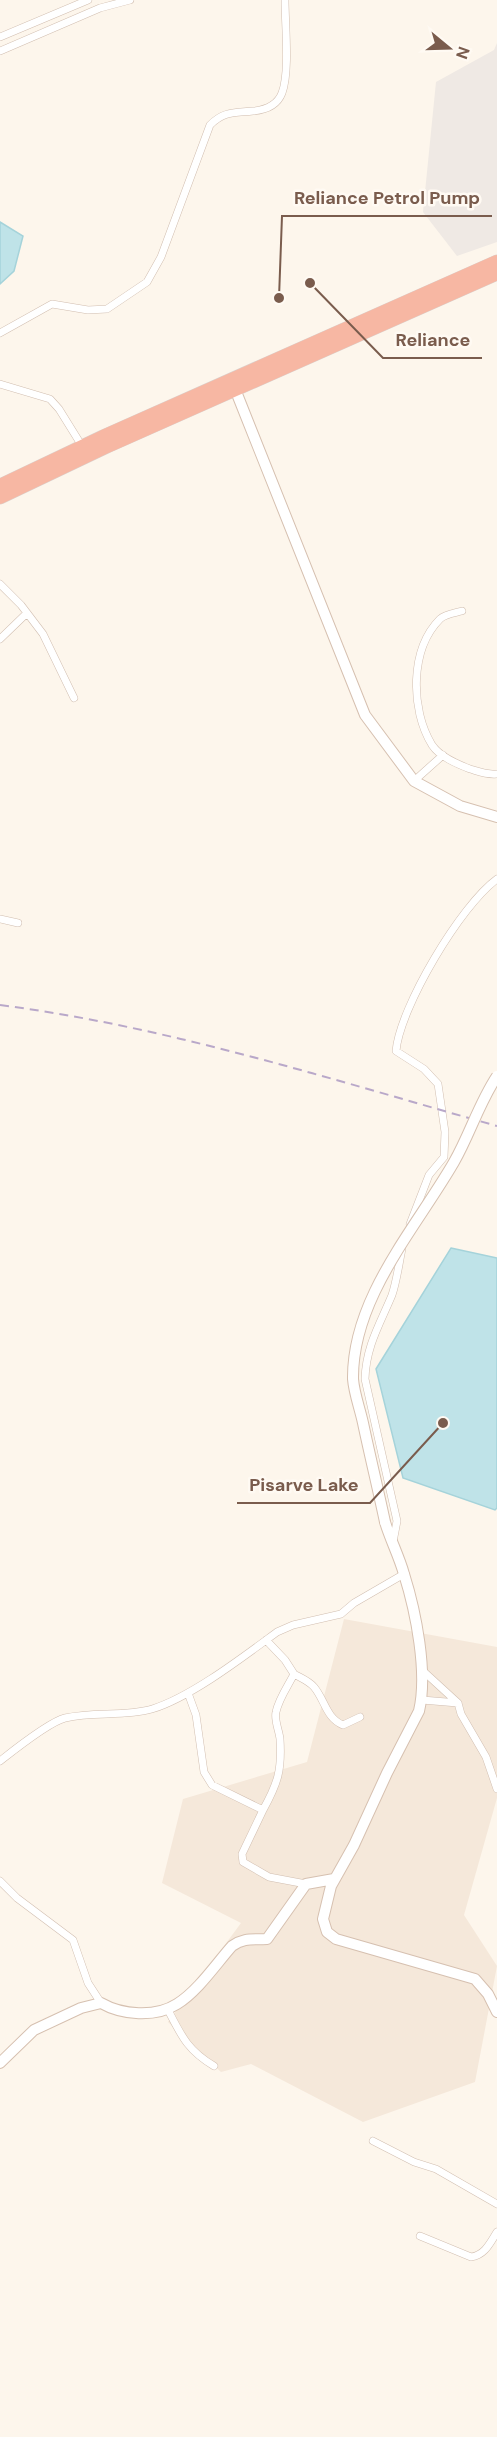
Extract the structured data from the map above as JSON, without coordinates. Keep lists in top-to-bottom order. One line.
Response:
{"places":["Reliance","Reliance Petrol Pump","Pisarve Lake"],"north":"right"}
